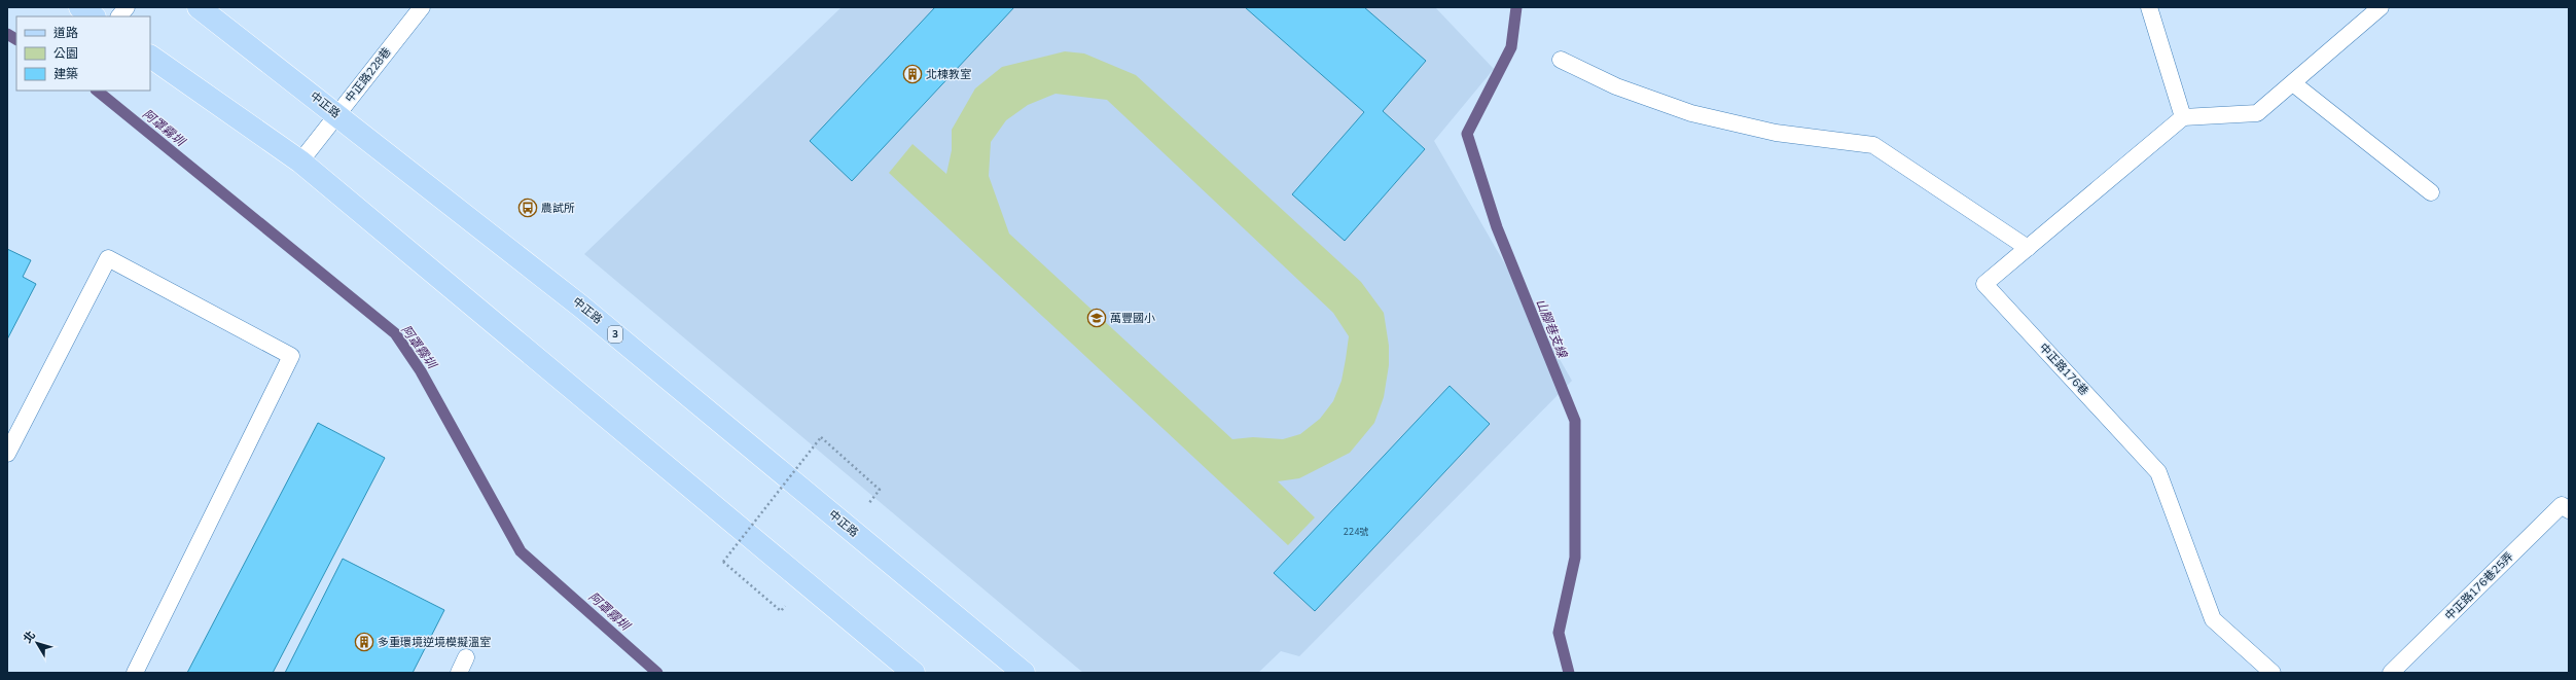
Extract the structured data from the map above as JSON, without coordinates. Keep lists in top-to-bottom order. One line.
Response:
{"streets":{"main road":["中正路","3"],"lane":["中正路228巷","中正路176巷","中正路176巷25弄"]},"crossings":[["中正路228巷","中正路"]],"water":["阿罩霧圳","山腳巷支線"],"places":{"building":["北棟教室","多重環境逆境模擬溫室"],"bus stop":["農試所"],"school or university":["萬豐國小"]},"house_numbers":["224號"],"legend":["道路","公園","建築"],"north":"top left"}
